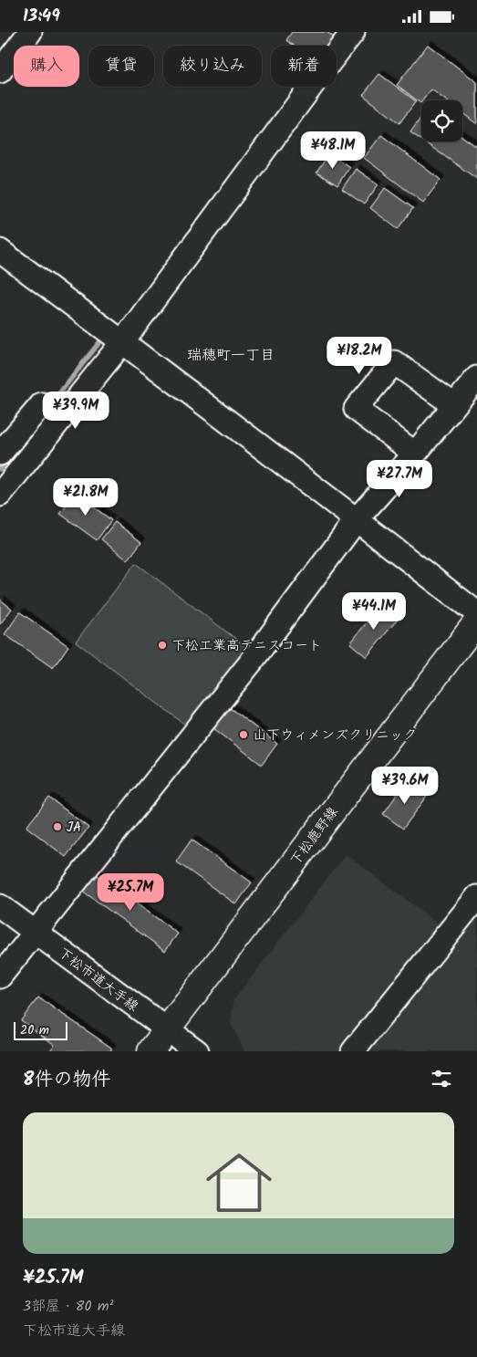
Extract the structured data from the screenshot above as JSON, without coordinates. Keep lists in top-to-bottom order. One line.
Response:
{"streets":{"main road":["下松鹿野線"],"street":["下松市道大手線"]},"crossings":[["下松鹿野線","下松市道大手線"]],"districts":["瑞穂町一丁目"],"places":["下松工業高テニスコート","山下ウィメンズクリニック","JA"],"scale_bar":"20 m","page":{"status":"13:49","chip":["購入","賃貸","絞り込み","新着"],"price":["¥48.1M","¥18.2M","¥39.9M","¥27.7M","¥21.8M","¥44.1M","¥39.6M","¥25.7M"],"scale":"20 m","heading":"8件の物件","list":[{"name":"¥25.7M","note":"3部屋 · 80 m² · 下松市道大手線"}]}}
